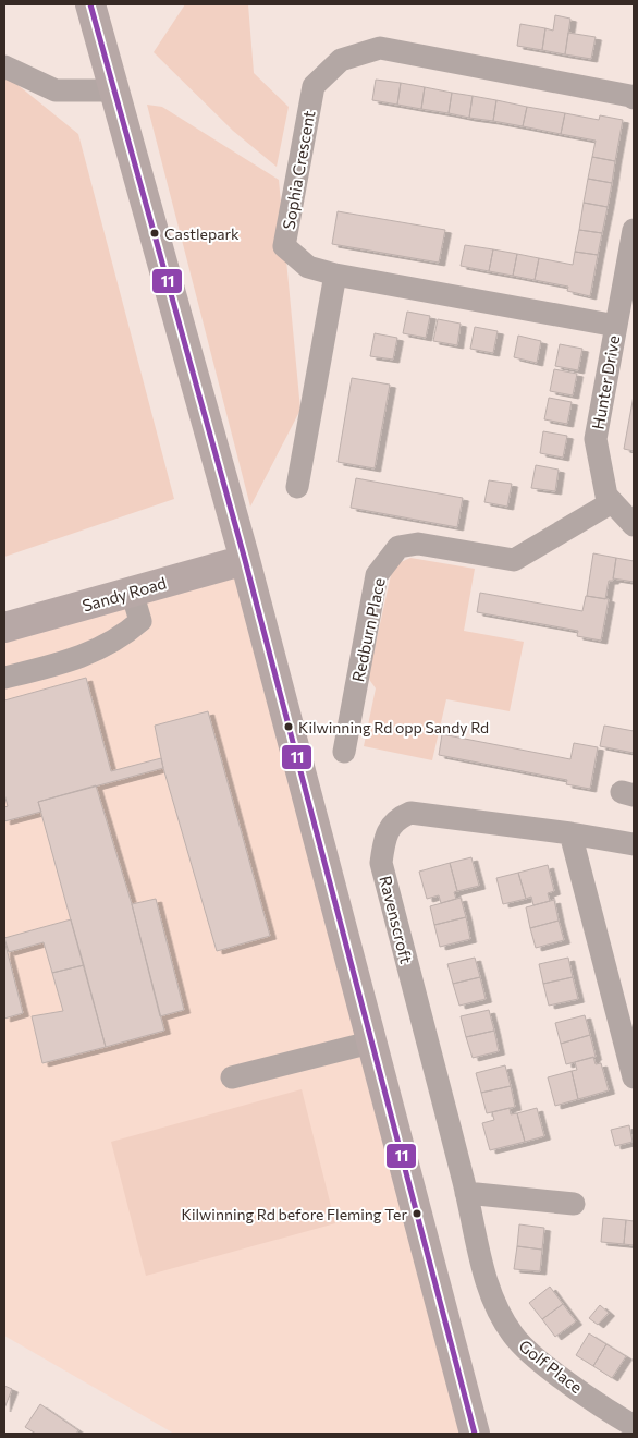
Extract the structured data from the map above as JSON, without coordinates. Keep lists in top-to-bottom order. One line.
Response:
{"streets":{"main road":["Sandy Road"],"street":["Sophia Crescent","Hunter Drive","Redburn Place","Ravenscroft","Golf Place"]},"crossings":[["Sophia Crescent","Hunter Drive"],["Hunter Drive","Redburn Place"],["Ravenscroft","Golf Place"]],"places":["Castlepark","Kilwinning Rd opp Sandy Rd","Kilwinning Rd before Fleming Ter"],"lines":["transit line 11"]}
